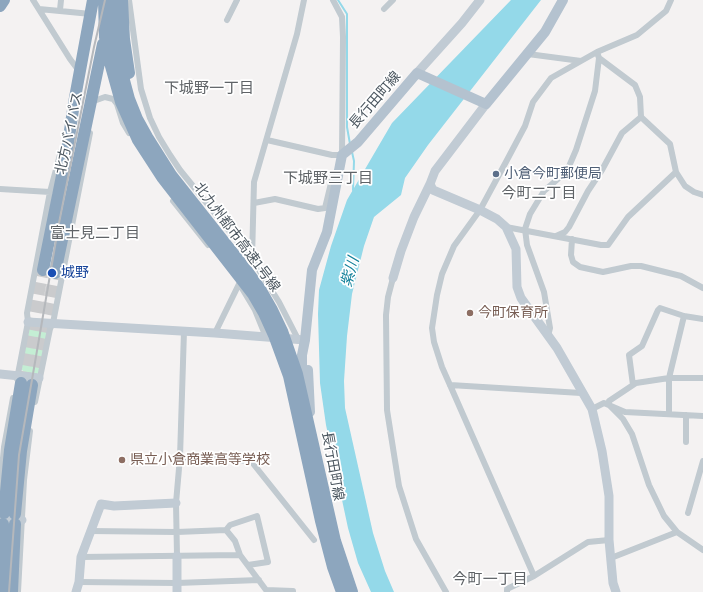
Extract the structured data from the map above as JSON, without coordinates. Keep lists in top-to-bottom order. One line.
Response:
{"streets":{"highway":["北方バイパス","北九州都市高速1号線"],"main road":["長行田町線"]},"crossings":[["長行田町線","北九州都市高速1号線"],["北方バイパス","北九州都市高速1号線"]],"districts":["下城野一丁目","下城野三丁目","今町二丁目","富士見二丁目","今町一丁目"],"water":["紫川"],"places":["小倉今町郵便局","城野","今町保育所","県立小倉商業高等学校"]}
